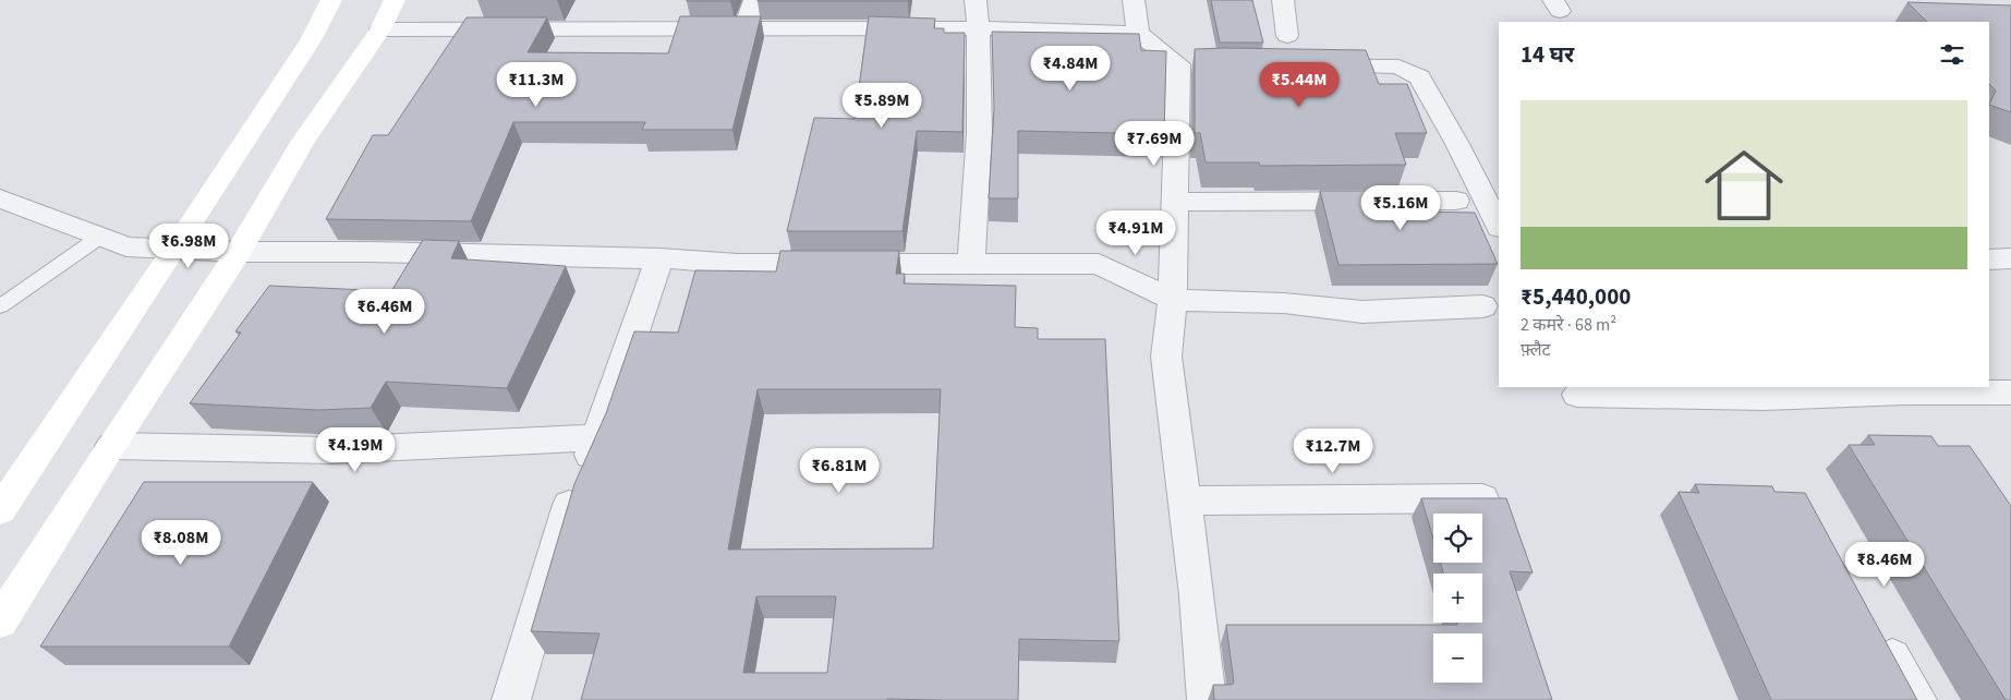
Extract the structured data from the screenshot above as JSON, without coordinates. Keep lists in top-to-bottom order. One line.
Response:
{"page":{"heading":"14 घर","price":["₹4.84M","₹11.3M","₹5.44M","₹5.89M","₹7.69M","₹5.16M","₹4.91M","₹6.98M","₹6.46M","₹4.19M","₹12.7M","₹6.81M","₹8.08M","₹8.46M"],"list":[{"name":"₹5,440,000","note":"2 कमरे · 68 m² · फ़्लैट"}],"map_buttons":["+","−"]}}
